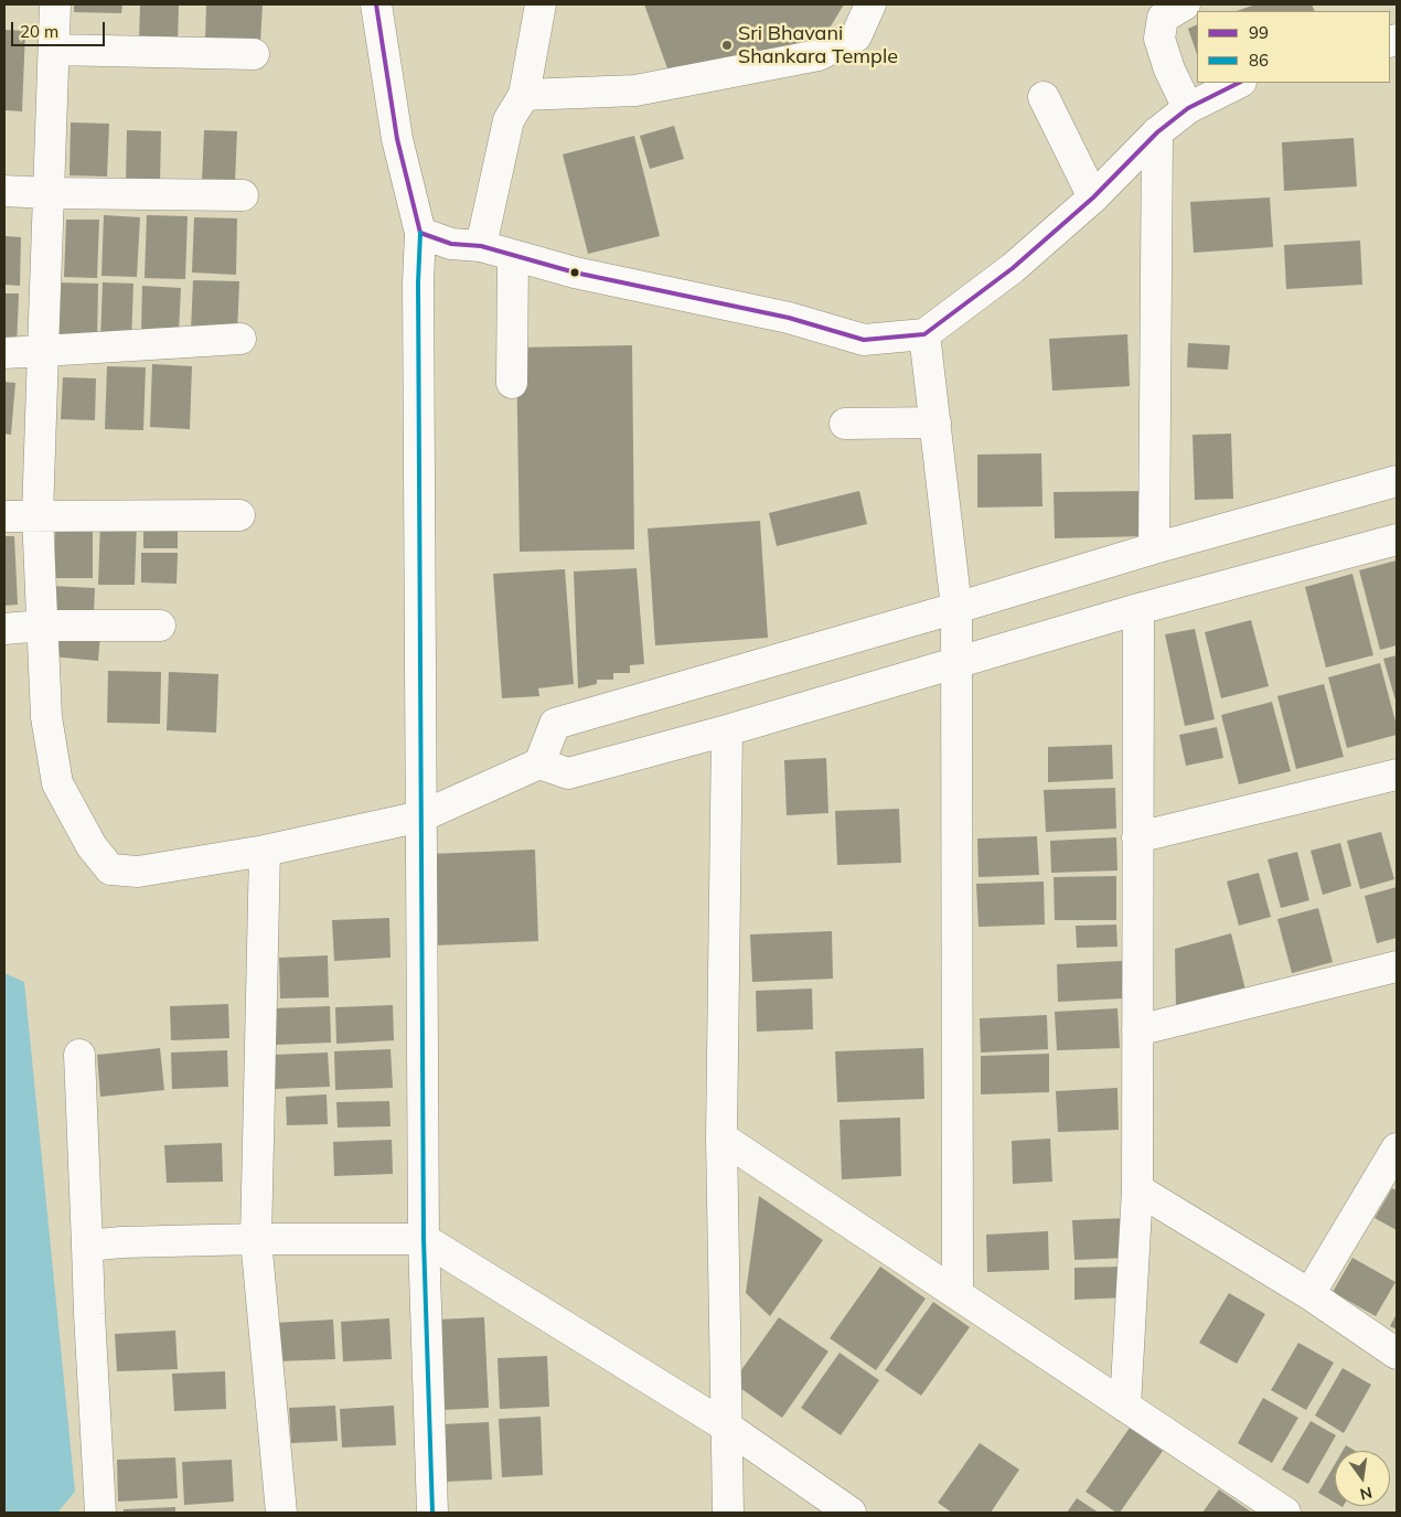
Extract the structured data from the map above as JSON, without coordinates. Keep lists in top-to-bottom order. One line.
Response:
{"places":["Sri Bhavani Shankara Temple"],"lines":["transit line 99","transit line 86"],"legend":["99","86"],"scale_bar":"20 m","north":"bottom"}
